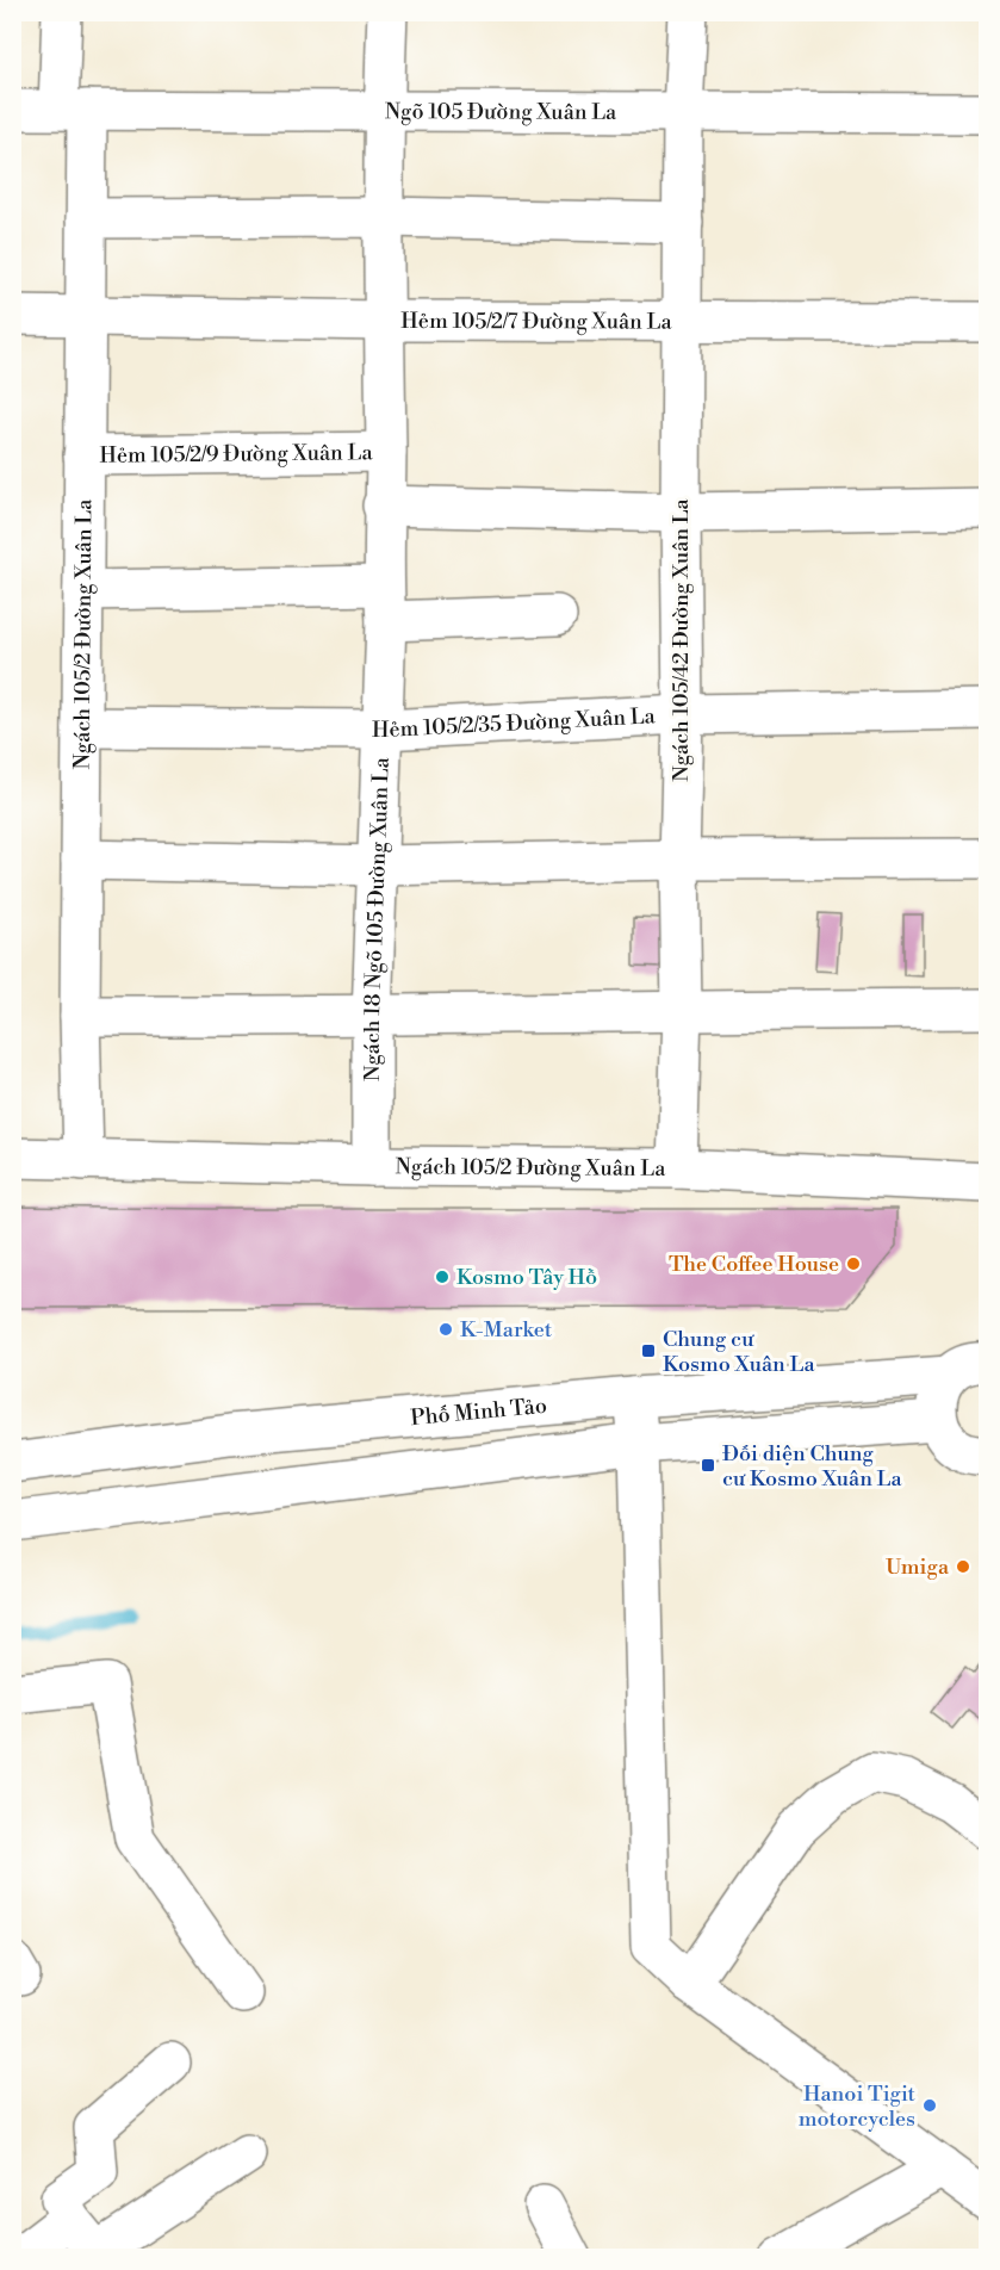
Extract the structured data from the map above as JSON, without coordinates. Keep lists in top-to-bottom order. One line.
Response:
{"streets":{"street":["Ngõ 105 Đường Xuân La","Hẻm 105/2/7 Đường Xuân La","Hẻm 105/2/9 Đường Xuân La","Ngách 105/2 Đường Xuân La","Ngách 105/42 Đường Xuân La","Hẻm 105/2/35 Đường Xuân La","Ngách 18 Ngõ 105 Đường Xuân La","Phố Minh Tảo"]},"crossings":[["Ngõ 105 Đường Xuân La","Ngách 105/2 Đường Xuân La"],["Ngõ 105 Đường Xuân La","Ngách 105/42 Đường Xuân La"],["Ngõ 105 Đường Xuân La","Ngách 18 Ngõ 105 Đường Xuân La"],["Hẻm 105/2/7 Đường Xuân La","Ngách 105/2 Đường Xuân La"],["Hẻm 105/2/7 Đường Xuân La","Ngách 105/42 Đường Xuân La"],["Hẻm 105/2/7 Đường Xuân La","Ngách 18 Ngõ 105 Đường Xuân La"],["Hẻm 105/2/9 Đường Xuân La","Ngách 105/2 Đường Xuân La"],["Hẻm 105/2/9 Đường Xuân La","Ngách 18 Ngõ 105 Đường Xuân La"],["Ngách 105/2 Đường Xuân La","Ngách 105/42 Đường Xuân La"],["Ngách 105/2 Đường Xuân La","Hẻm 105/2/35 Đường Xuân La"],["Ngách 105/2 Đường Xuân La","Ngách 18 Ngõ 105 Đường Xuân La"],["Ngách 105/42 Đường Xuân La","Hẻm 105/2/35 Đường Xuân La"],["Hẻm 105/2/35 Đường Xuân La","Ngách 18 Ngõ 105 Đường Xuân La"]],"places":{"other":["The Coffee House","Kosmo Tây Hồ","K-Market","Umiga","Hanoi Tigit motorcycles"],"transit":["Chung cư Kosmo Xuân La","Đối diện Chung cư Kosmo Xuân La"]}}
